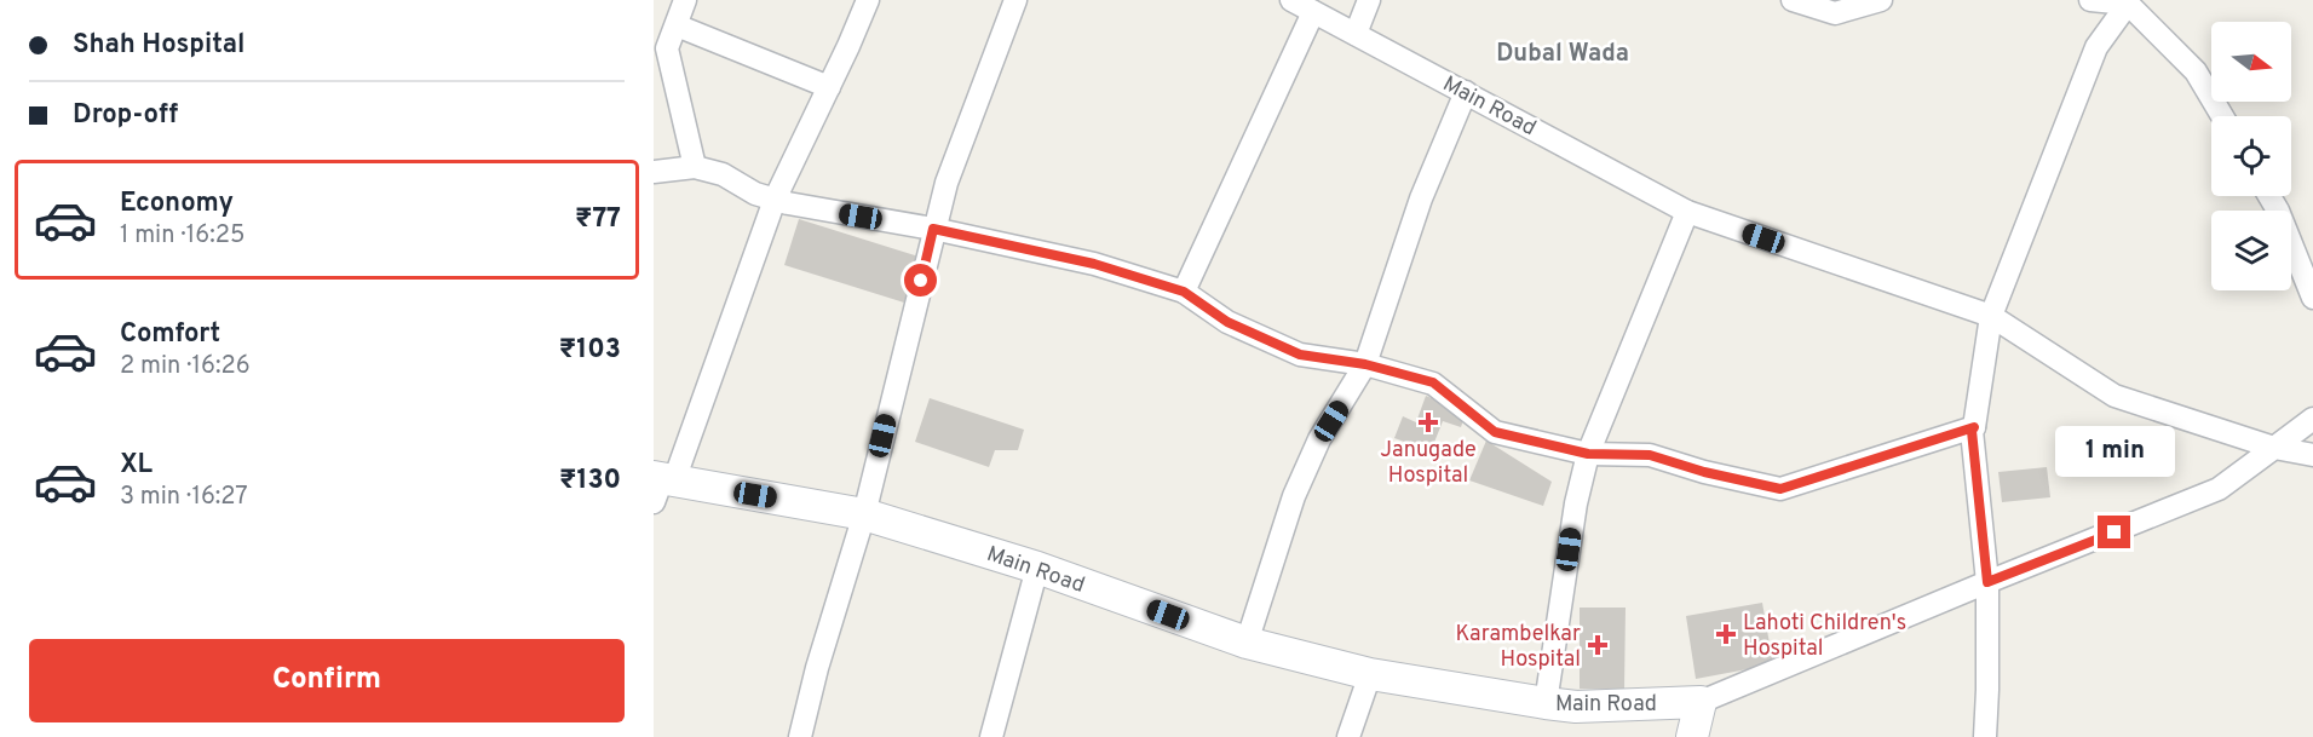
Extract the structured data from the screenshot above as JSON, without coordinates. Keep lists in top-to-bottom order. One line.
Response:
{"streets":{"main road":["Main Road"]},"districts":["Dubal Wada"],"places":{"health":["Janugade Hospital","Lahoti Children's Hospital","Karambelkar Hospital"]},"north":"right","page":{"banner":["Shah Hospital","Drop-off"],"list":[{"name":"Economy","note":"1 min · 16:25","value":"₹77"},{"name":"Comfort","note":"2 min · 16:26","value":"₹103"},{"name":"XL","note":"3 min · 16:27","value":"₹130"}],"bubble":"1 min","buttons":"Confirm"}}
